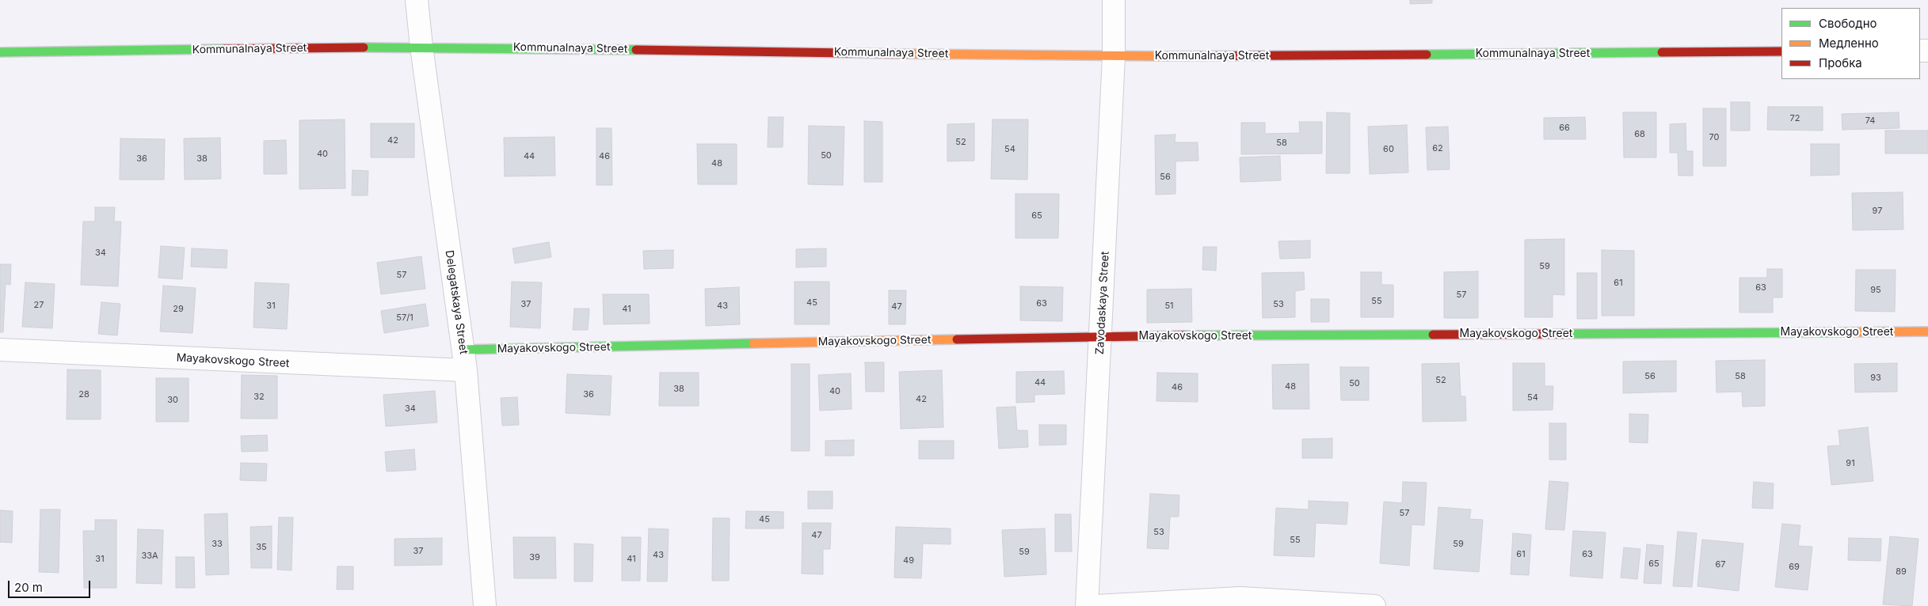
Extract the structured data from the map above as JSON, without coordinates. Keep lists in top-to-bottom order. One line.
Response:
{"streets":{"street":["Kommunalnaya Street","Delegatskaya Street","Zavodaskaya Street","Mayakovskogo Street"]},"crossings":[["Kommunalnaya Street","Delegatskaya Street"],["Kommunalnaya Street","Zavodaskaya Street"],["Delegatskaya Street","Mayakovskogo Street"],["Zavodaskaya Street","Mayakovskogo Street"]],"house_numbers":["72","74","66","68","70","42","52","58","62","54","60","40","50","44","46","36","38","48","56","97","65","34","59","57","61","63","95","57","55","45","63","37","53","27","31","43","51","47","29","41","57/1","56","58","93","52","44","50","48","46","38","40","28","36","32","54","42","30","34","91","57","45","53","47","55","33","59","35","37","59","61","63","43","33А","39","31","41","49","65","67","69","89"],"legend":["Свободно","Медленно","Пробка"],"scale_bar":"20 m"}
